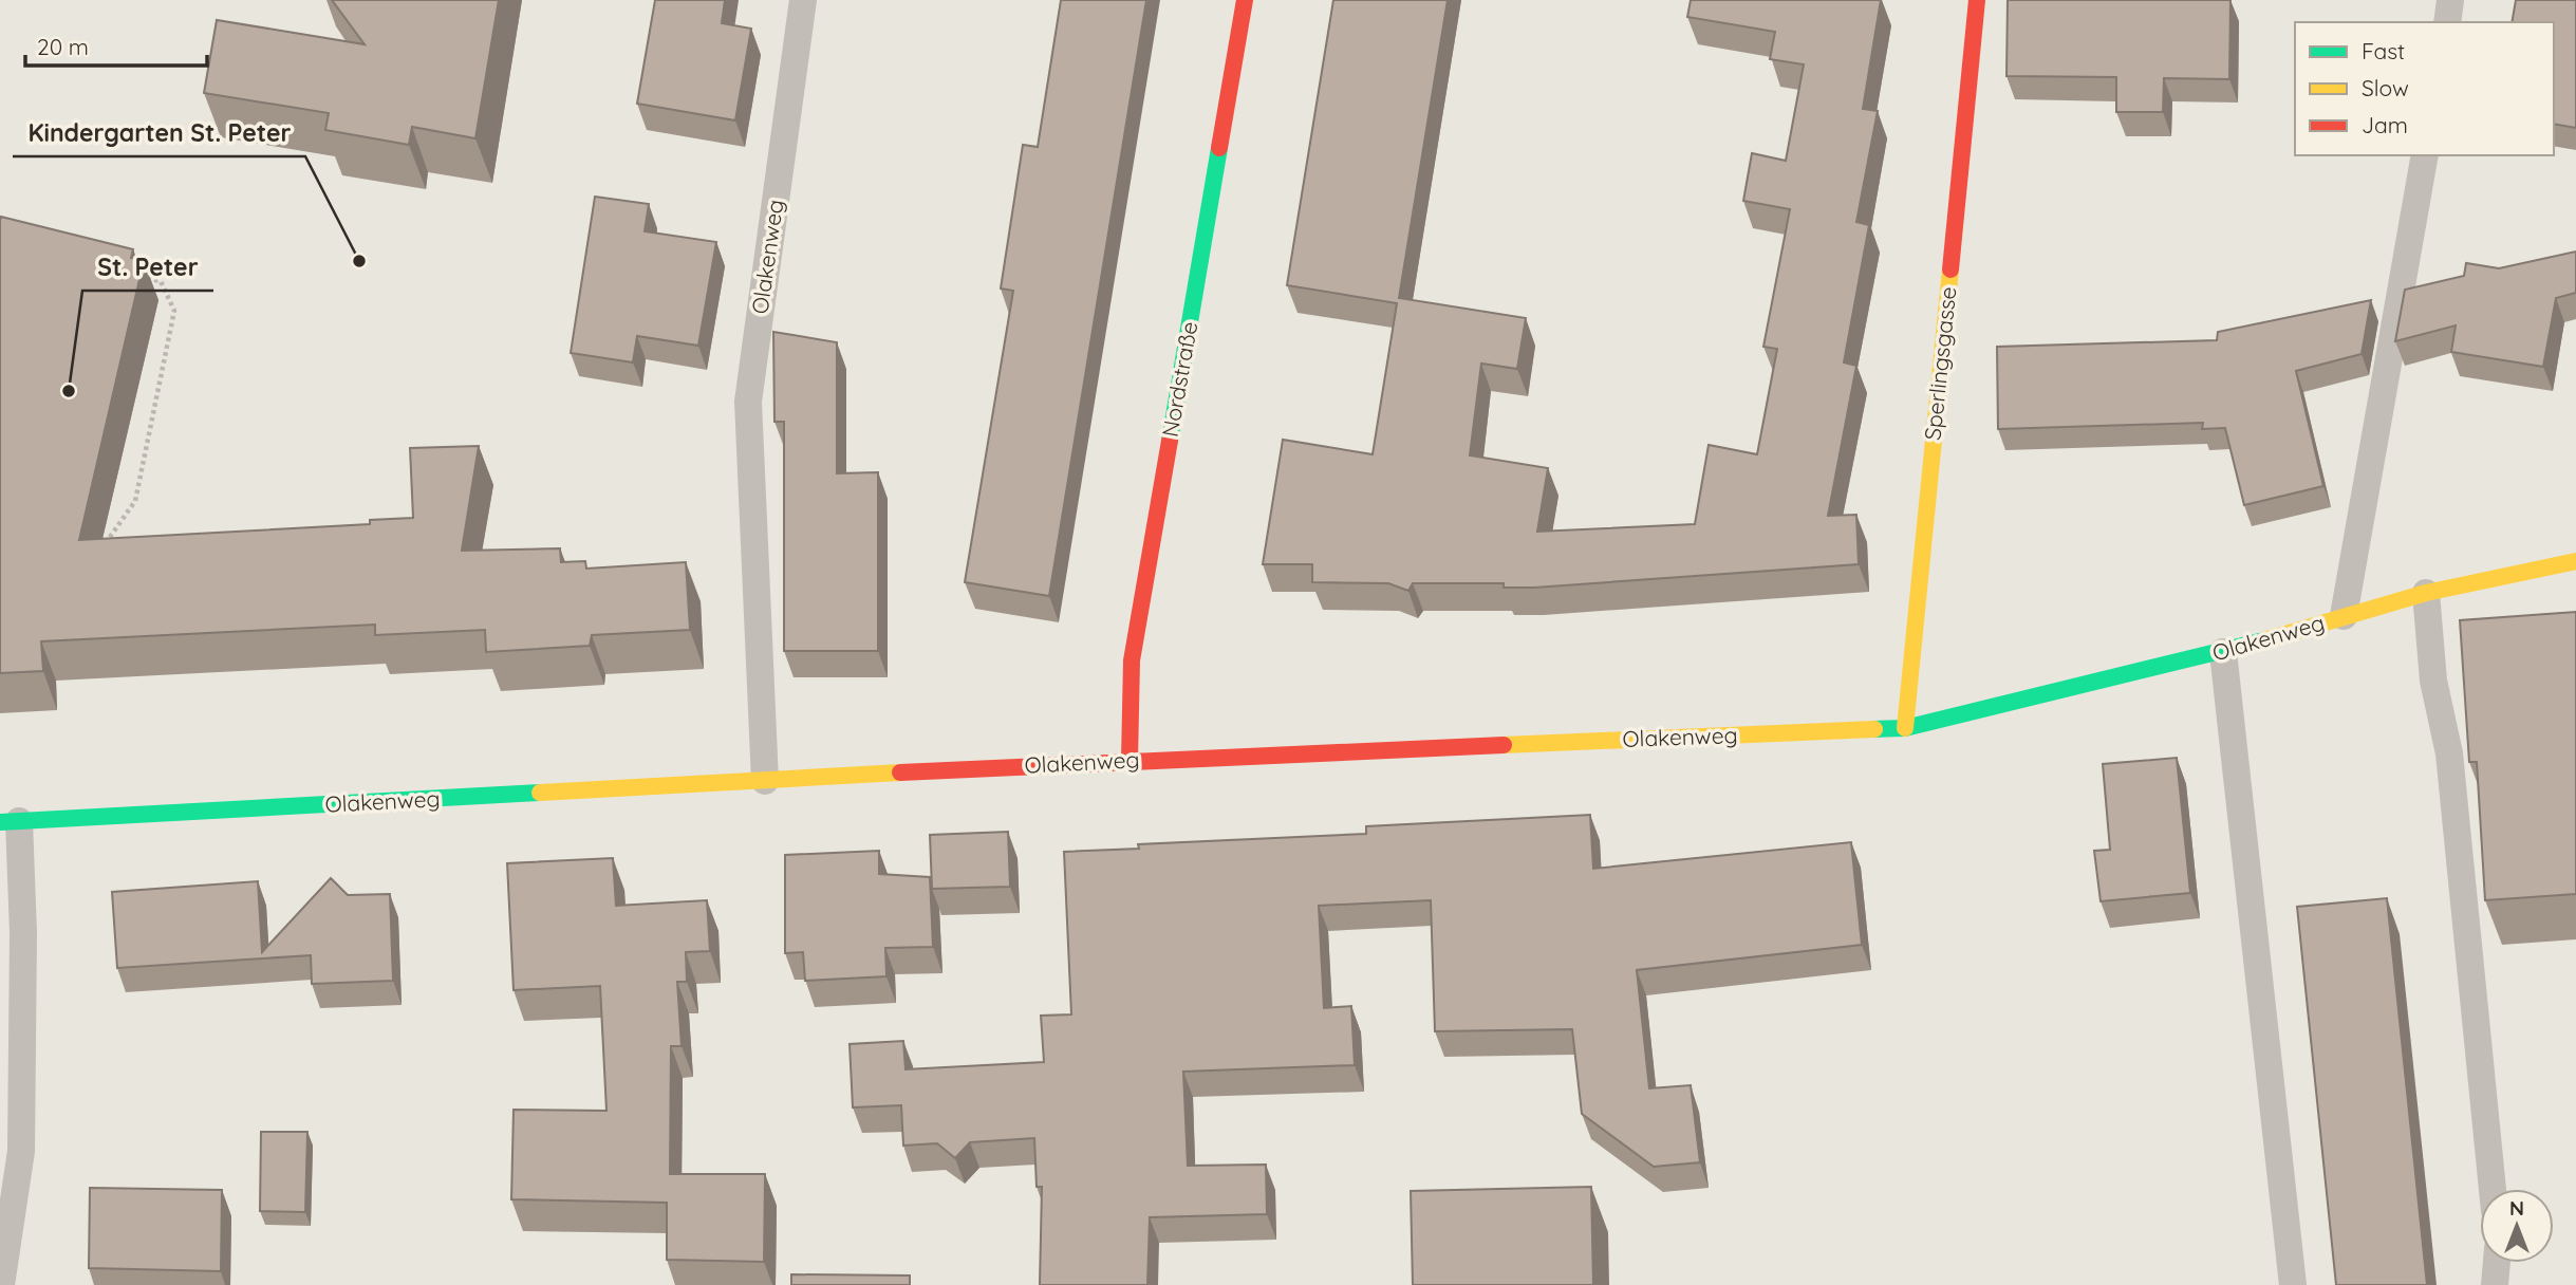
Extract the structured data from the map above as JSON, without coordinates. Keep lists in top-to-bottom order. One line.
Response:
{"streets":{"street":["Olakenweg","Sperlingsgasse","Nordstraße"]},"crossings":[["Olakenweg","Sperlingsgasse"],["Olakenweg","Nordstraße"]],"places":["Kindergarten St. Peter","St. Peter"],"legend":["Fast","Slow","Jam"],"scale_bar":"20 m","north":"top"}
